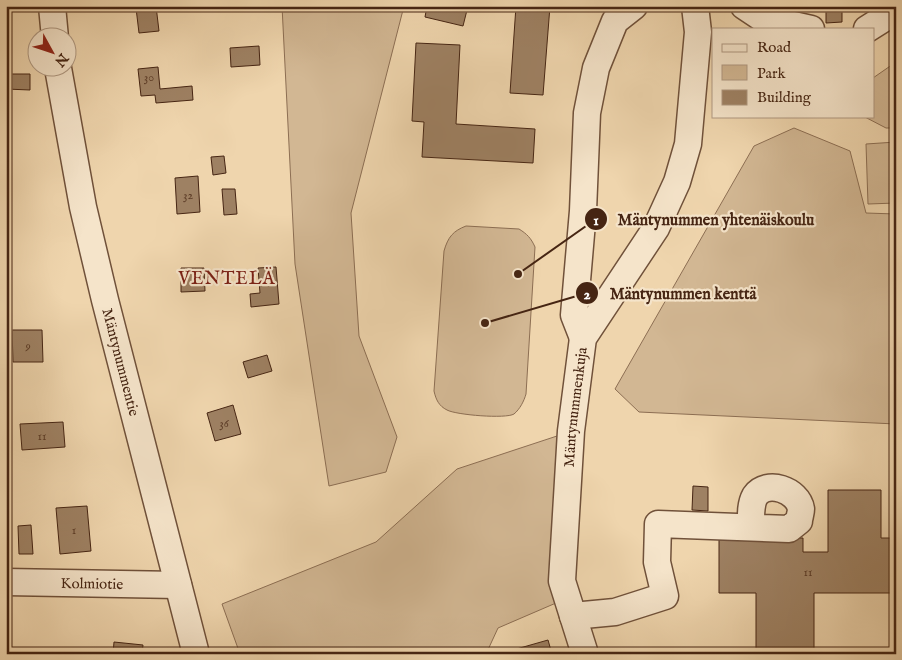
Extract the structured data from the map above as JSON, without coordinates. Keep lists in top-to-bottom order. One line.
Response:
{"streets":{"street":["Mäntynummentie","Mäntynummenkuja","Kolmiotie"]},"crossings":[["Mäntynummentie","Kolmiotie"]],"districts":["VENTELÄ"],"places":["Mäntynummen yhtenäiskoulu","Mäntynummen kenttä"],"house_numbers":["30","32","9","36","11","1","11"],"legend":["Road","Park","Building"],"north":"bottom right"}
